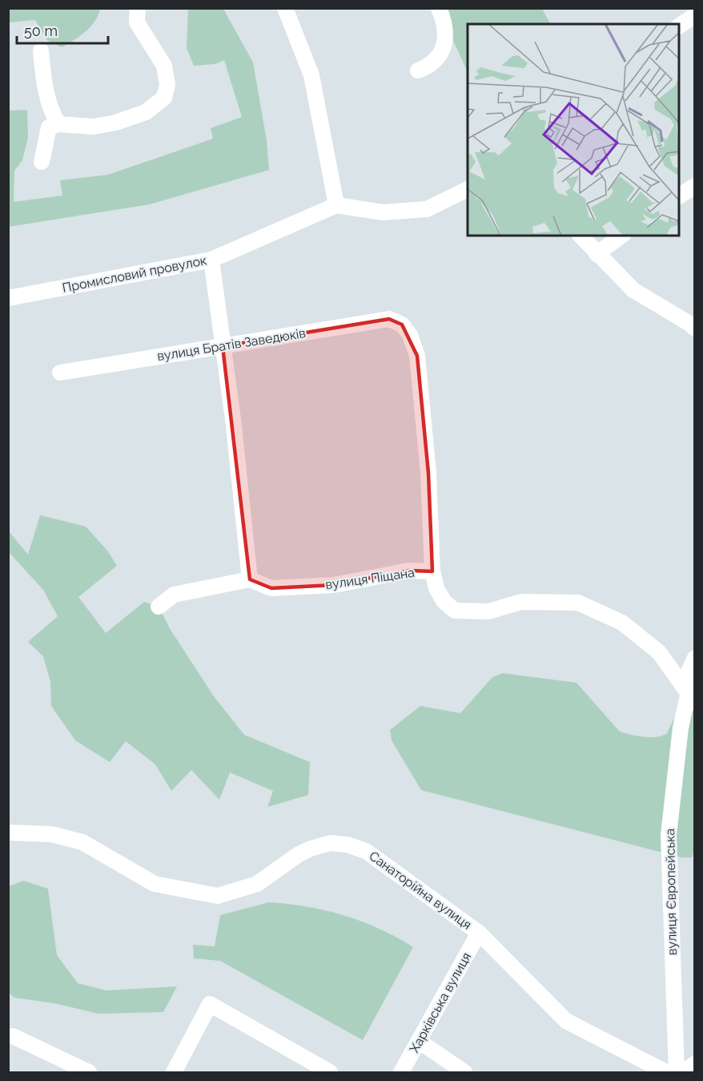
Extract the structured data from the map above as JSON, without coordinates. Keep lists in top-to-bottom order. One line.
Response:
{"streets":{"street":["Промисловий провулок","вулиця Братів Заведюків","вулиця Піщана","Санаторійна вулиця","вулиця Європейська","Харківська вулиця"]},"crossings":[["вулиця Братів Заведюків","вулиця Піщана"],["вулиця Піщана","вулиця Європейська"],["Санаторійна вулиця","Харківська вулиця"]],"scale_bar":"50 m"}
